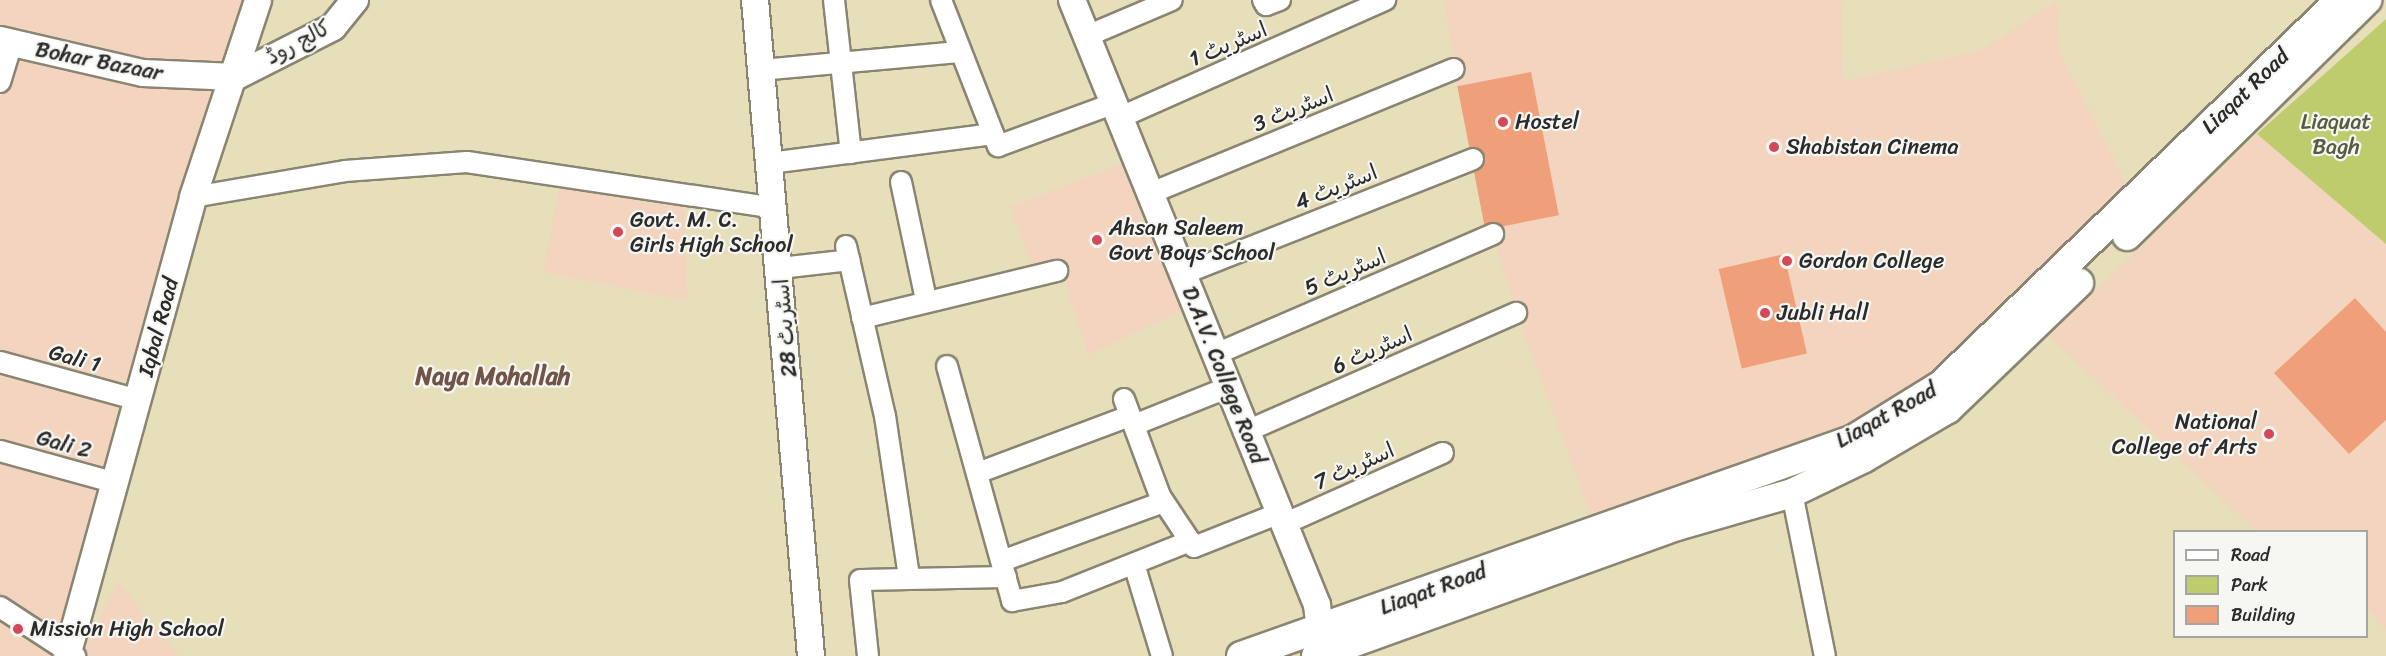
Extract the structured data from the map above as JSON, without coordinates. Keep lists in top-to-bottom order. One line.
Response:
{"streets":{"main road":["Liaqat Road"],"street":["کالج روڈ","اسٹریٹ 1","Bohar Bazaar","اسٹریٹ 3","اسٹریٹ 4","اسٹریٹ 5","Iqbal Road","اسٹریٹ 28","اسٹریٹ 6","Gali 1","D.A.V. College Road","Gali 2","اسٹریٹ 7"]},"crossings":[["کالج روڈ","Bohar Bazaar"],["کالج روڈ","Iqbal Road"],["اسٹریٹ 1","D.A.V. College Road"],["Bohar Bazaar","Iqbal Road"],["Liaqat Road","D.A.V. College Road"],["اسٹریٹ 3","D.A.V. College Road"],["اسٹریٹ 4","D.A.V. College Road"],["اسٹریٹ 5","D.A.V. College Road"],["Iqbal Road","Gali 1"],["Iqbal Road","Gali 2"],["اسٹریٹ 6","D.A.V. College Road"],["D.A.V. College Road","اسٹریٹ 7"]],"districts":["Naya Mohallah"],"parks":["Liaquat Bagh"],"places":["Hostel","Shabistan Cinema","Govt. M. C. Girls High School","Ahsan Saleem Govt Boys School","Gordon College","Jubli Hall","National College of Arts","Mission High School"],"legend":["Road","Park","Building"]}
